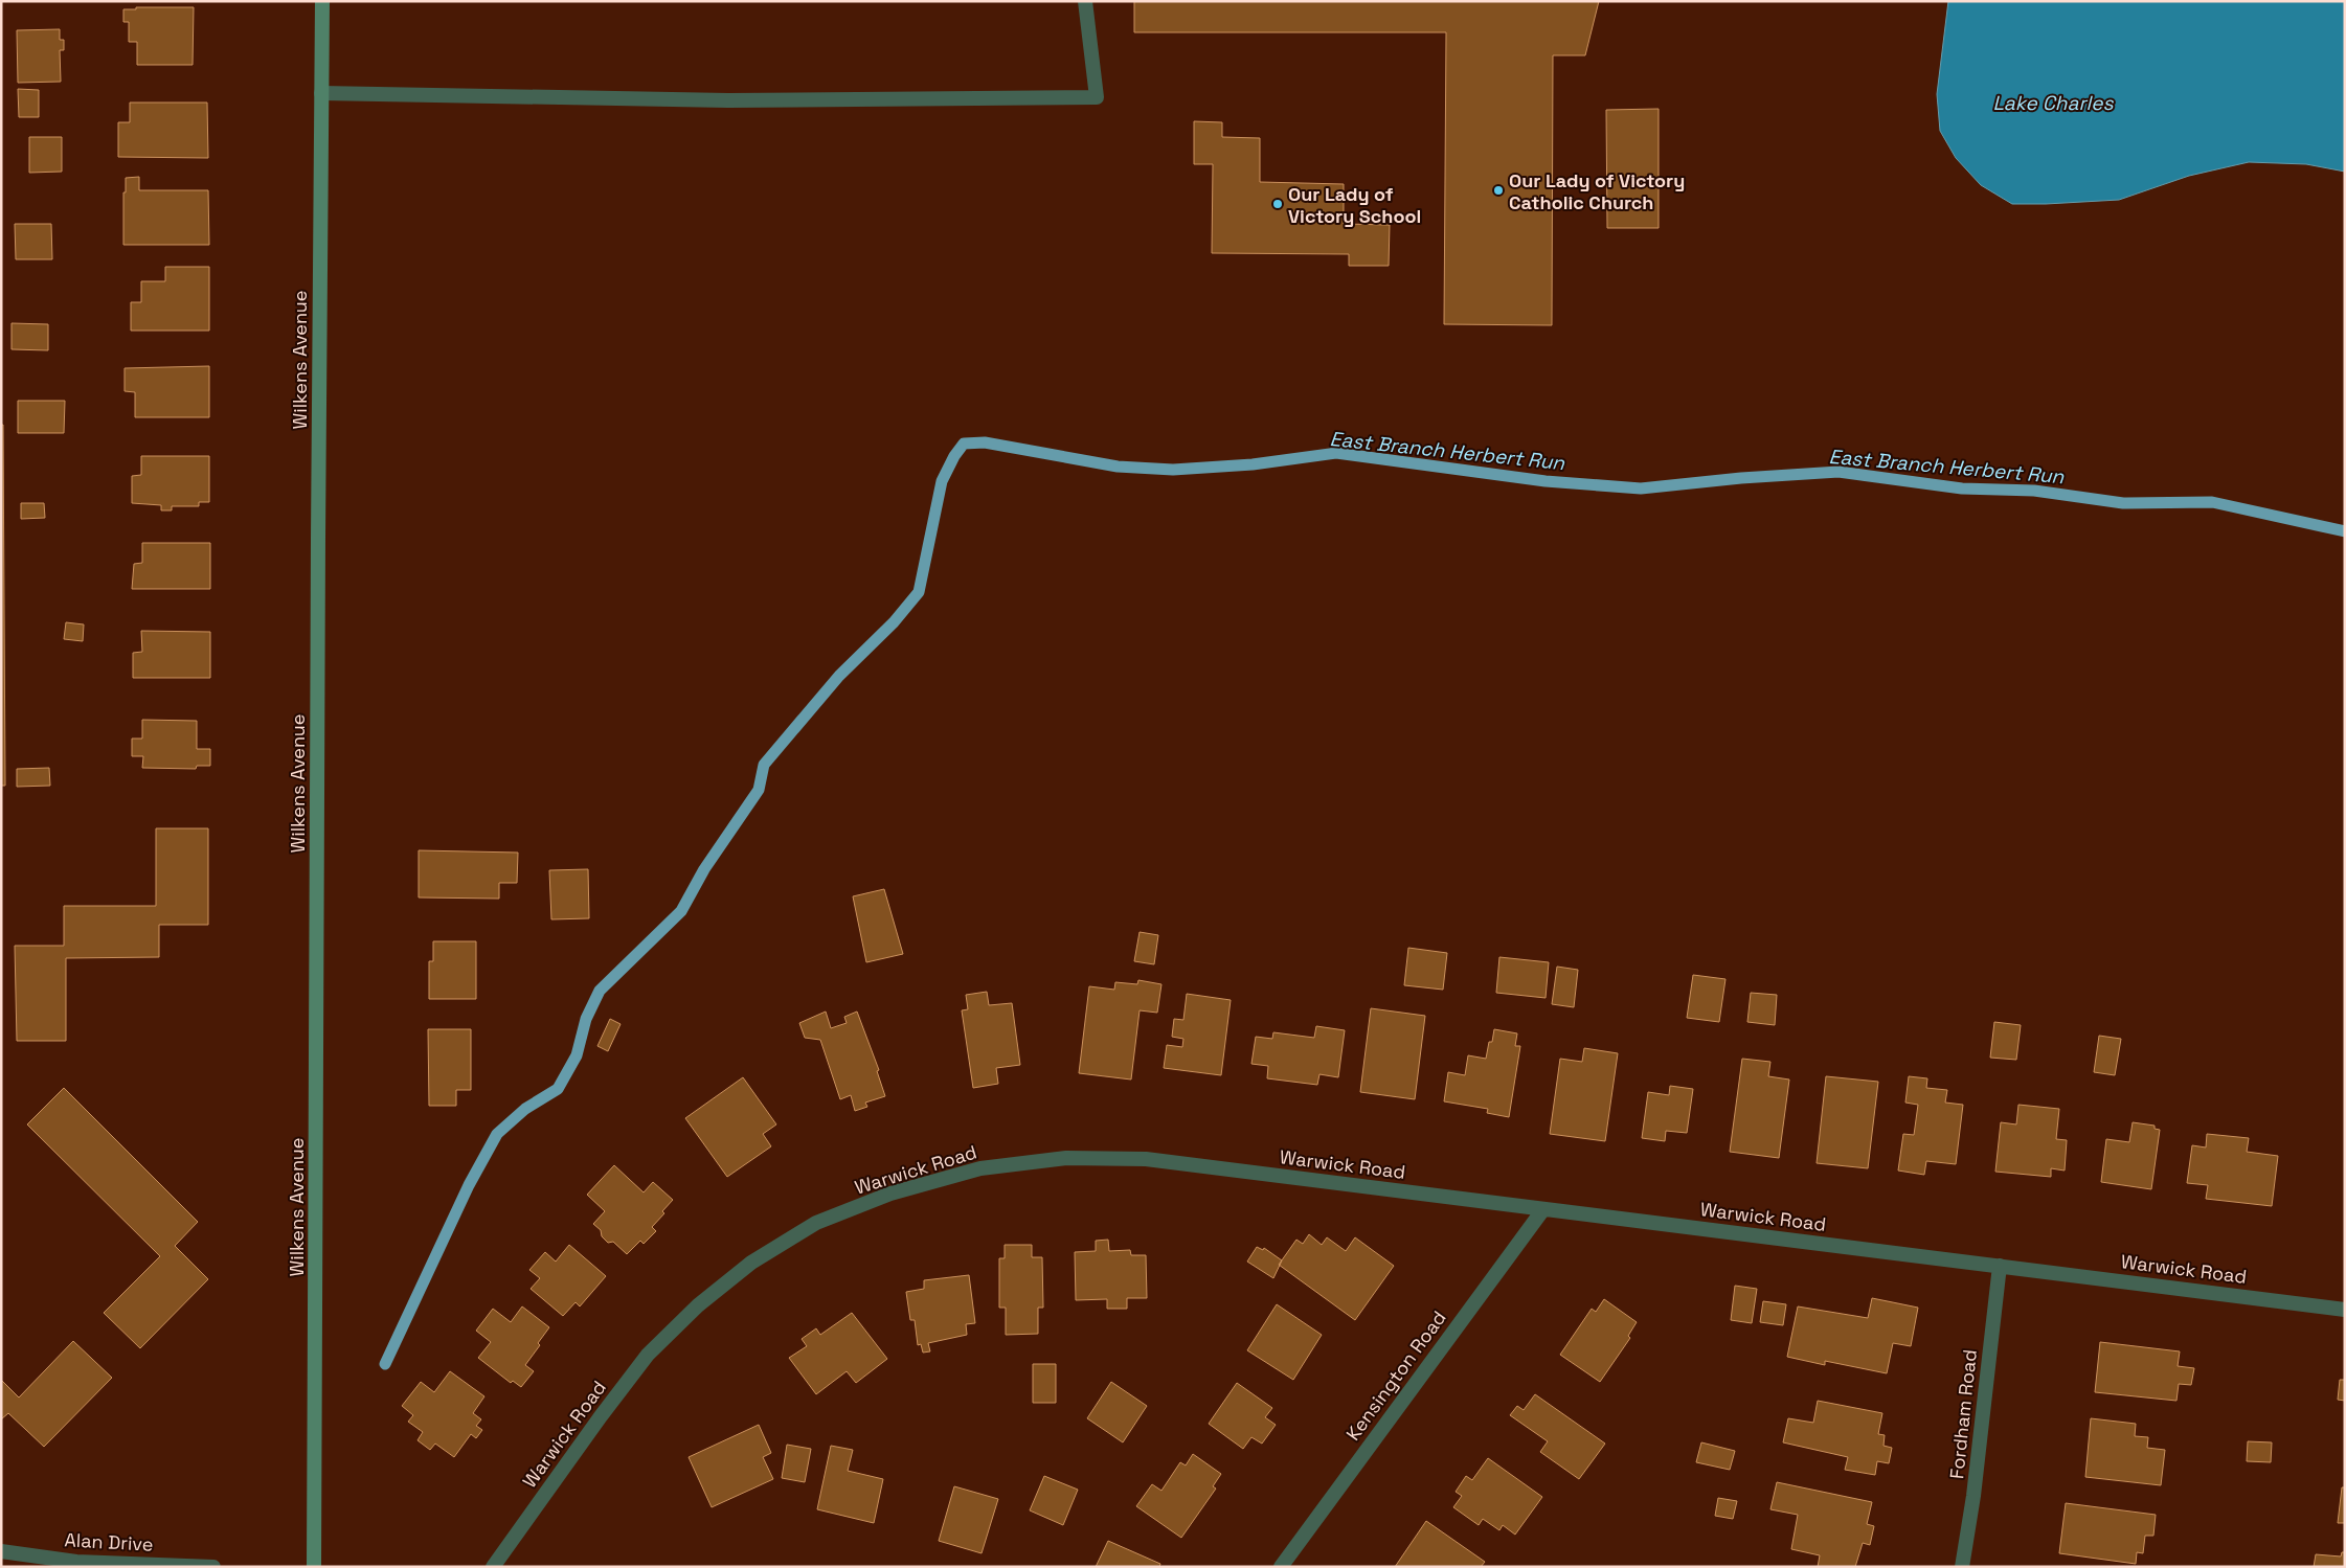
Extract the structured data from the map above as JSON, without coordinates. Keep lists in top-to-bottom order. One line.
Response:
{"streets":{"main road":["Wilkens Avenue"],"street":["Warwick Road","Kensington Road","Fordham Road","Alan Drive"]},"crossings":[["Warwick Road","Kensington Road"],["Warwick Road","Fordham Road"]],"water":["Lake Charles","East Branch Herbert Run"],"places":["Our Lady of Victory Catholic Church","Our Lady of Victory School"]}
